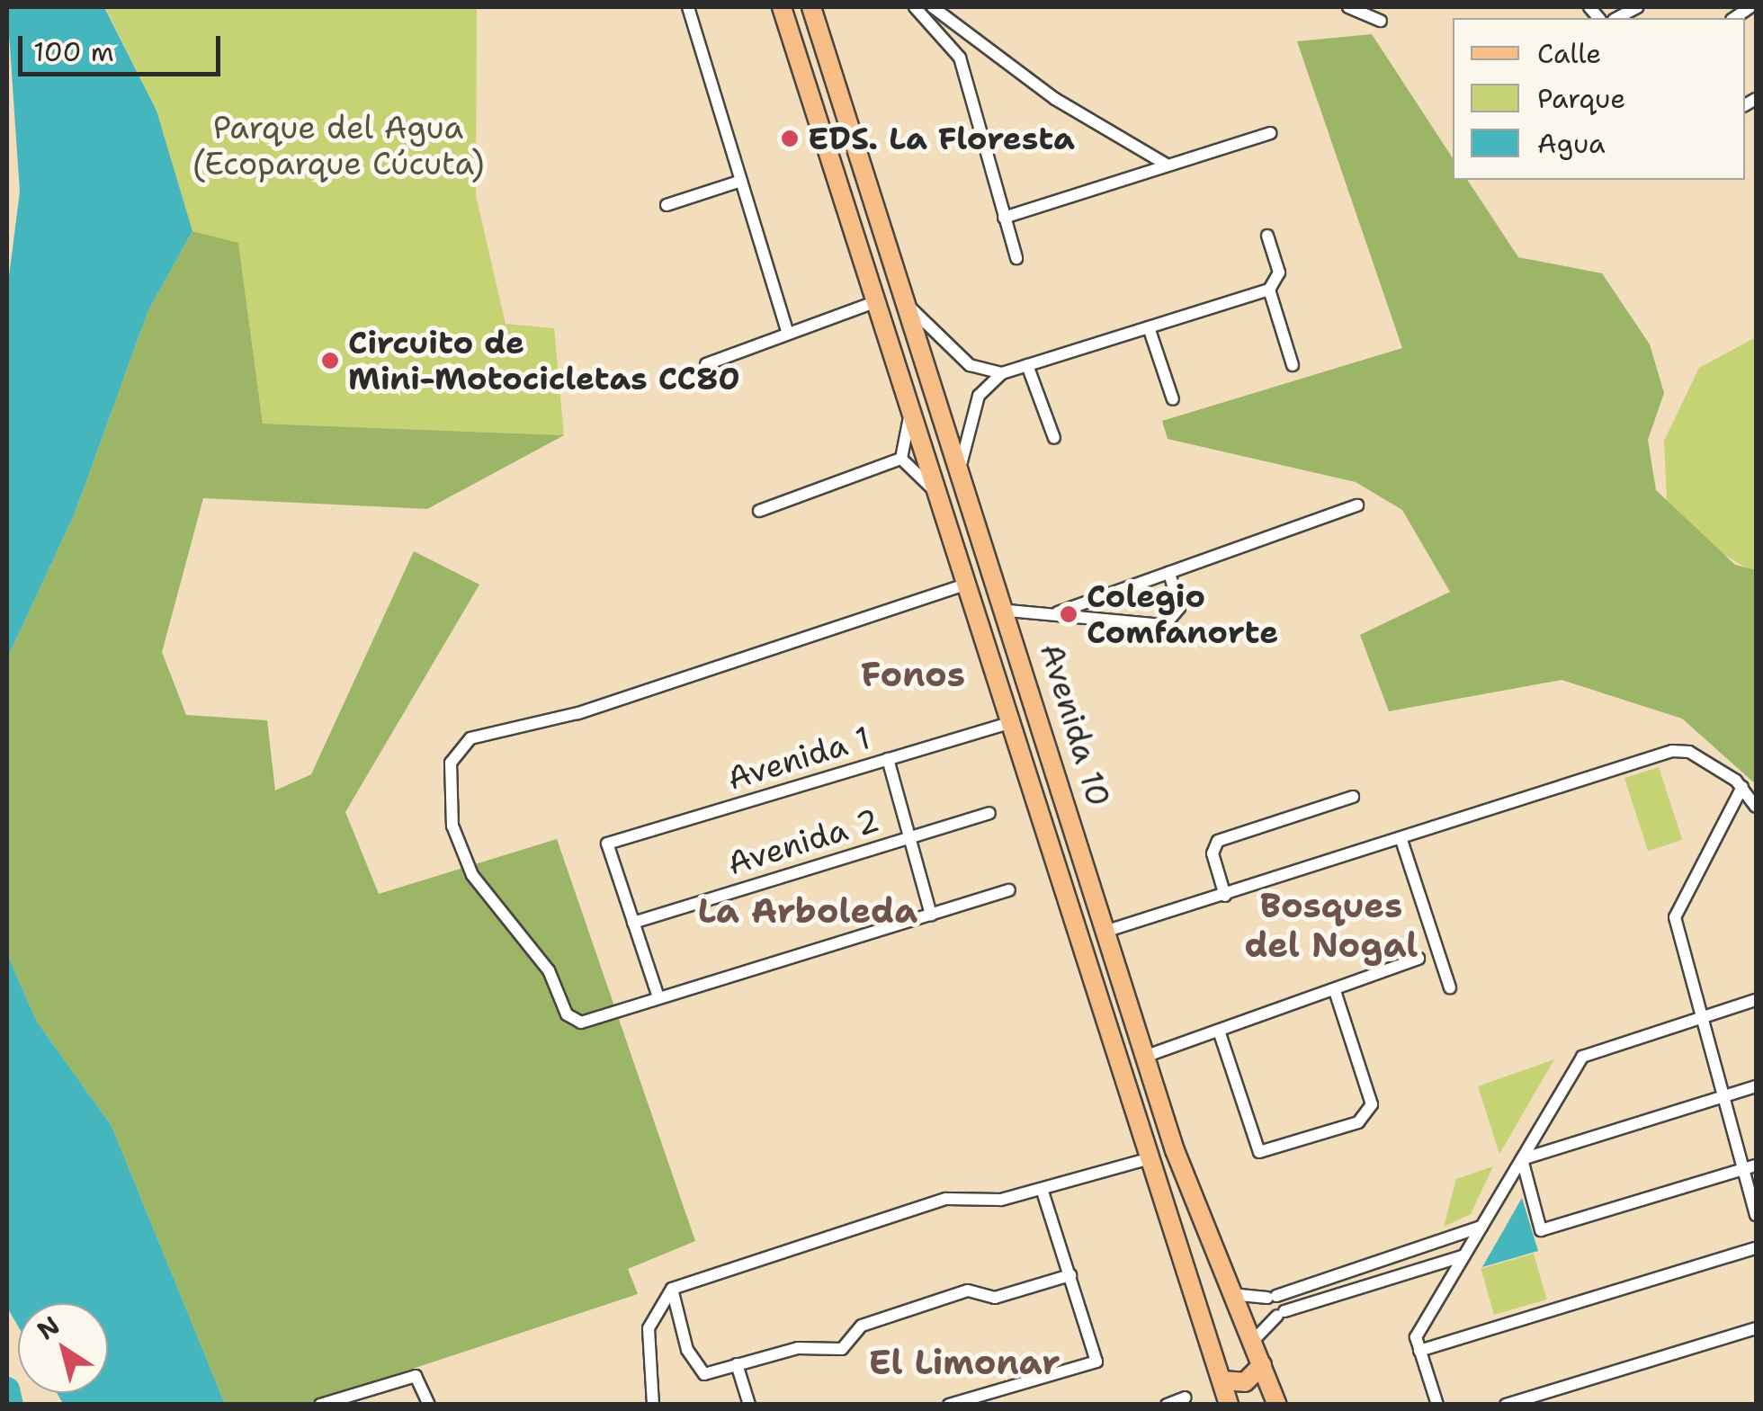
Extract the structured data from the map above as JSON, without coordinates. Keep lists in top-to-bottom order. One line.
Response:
{"streets":{"main road":["Avenida 10"],"street":["Avenida 1","Avenida 2"]},"crossings":[["Avenida 10","Avenida 1"],["Avenida 1","Avenida 2"]],"districts":["Fonos","Bosques del Nogal","La Arboleda","El Limonar"],"parks":["Parque del Agua (Ecoparque Cúcuta)"],"places":["EDS. La Floresta","Circuito de Mini-Motocicletas CC80","Colegio Comfanorte"],"legend":["Calle","Parque","Agua"],"scale_bar":"100 m","north":"top left"}
